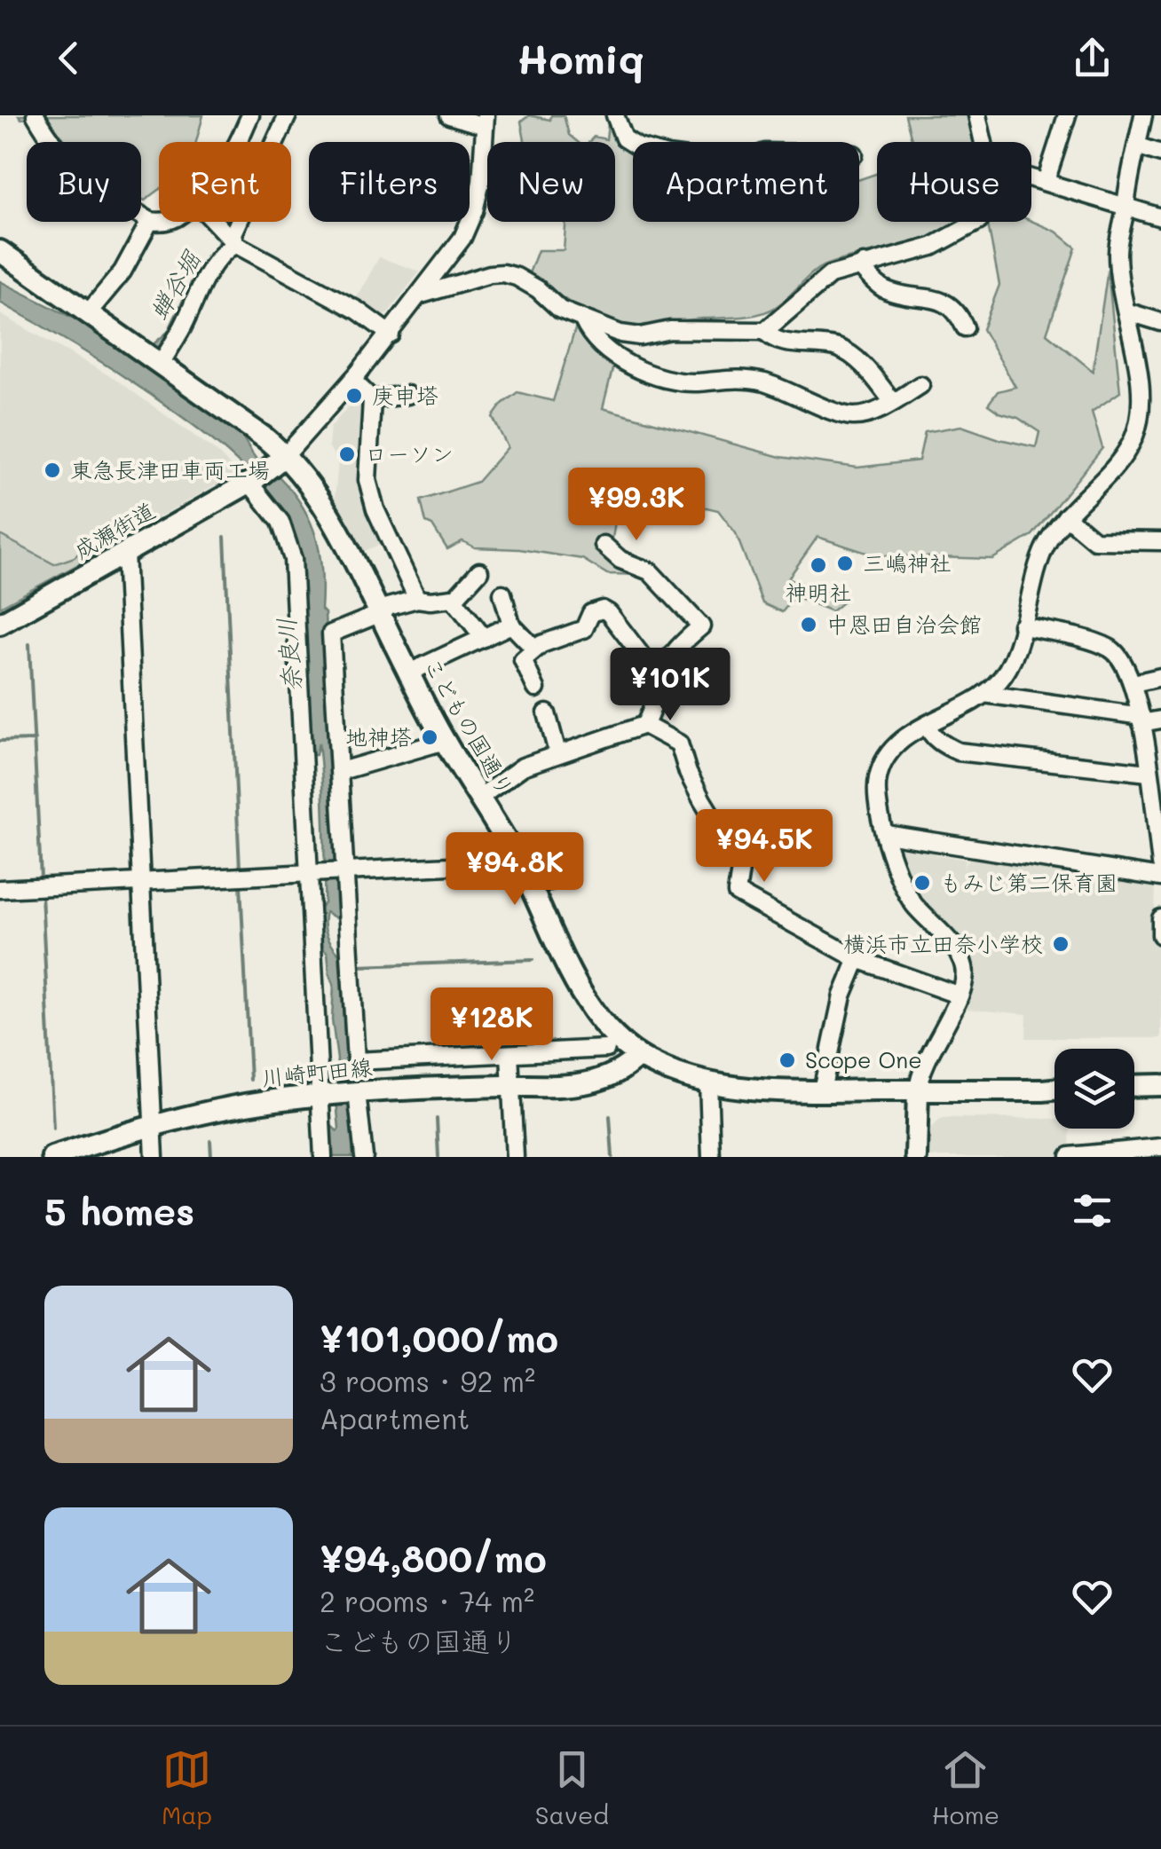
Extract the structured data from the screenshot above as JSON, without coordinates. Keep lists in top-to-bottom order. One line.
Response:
{"streets":{"main road":["成瀬街道","こどもの国通り","川崎町田線"]},"crossings":[["成瀬街道","こどもの国通り"],["こどもの国通り","川崎町田線"]],"water":["蝉谷堀","奈良川"],"places":["庚申塔","ローソン","東急長津田車両工場","三嶋神社","神明社","中恩田自治会館","地神塔","もみじ第二保育園","横浜市立田奈小学校","Scope One"],"page":{"header":"Homiq","chip":["Buy","Rent","Filters","New","Apartment","House"],"price":["¥99.3K","¥101K","¥94.5K","¥94.8K","¥128K"],"heading":"5 homes","list":[{"name":"¥101,000/mo","note":"3 rooms · 92 m² · Apartment"},{"name":"¥94,800/mo","note":"2 rooms · 74 m² · こどもの国通り"}],"tabs":["Map","Saved","Home"]}}
